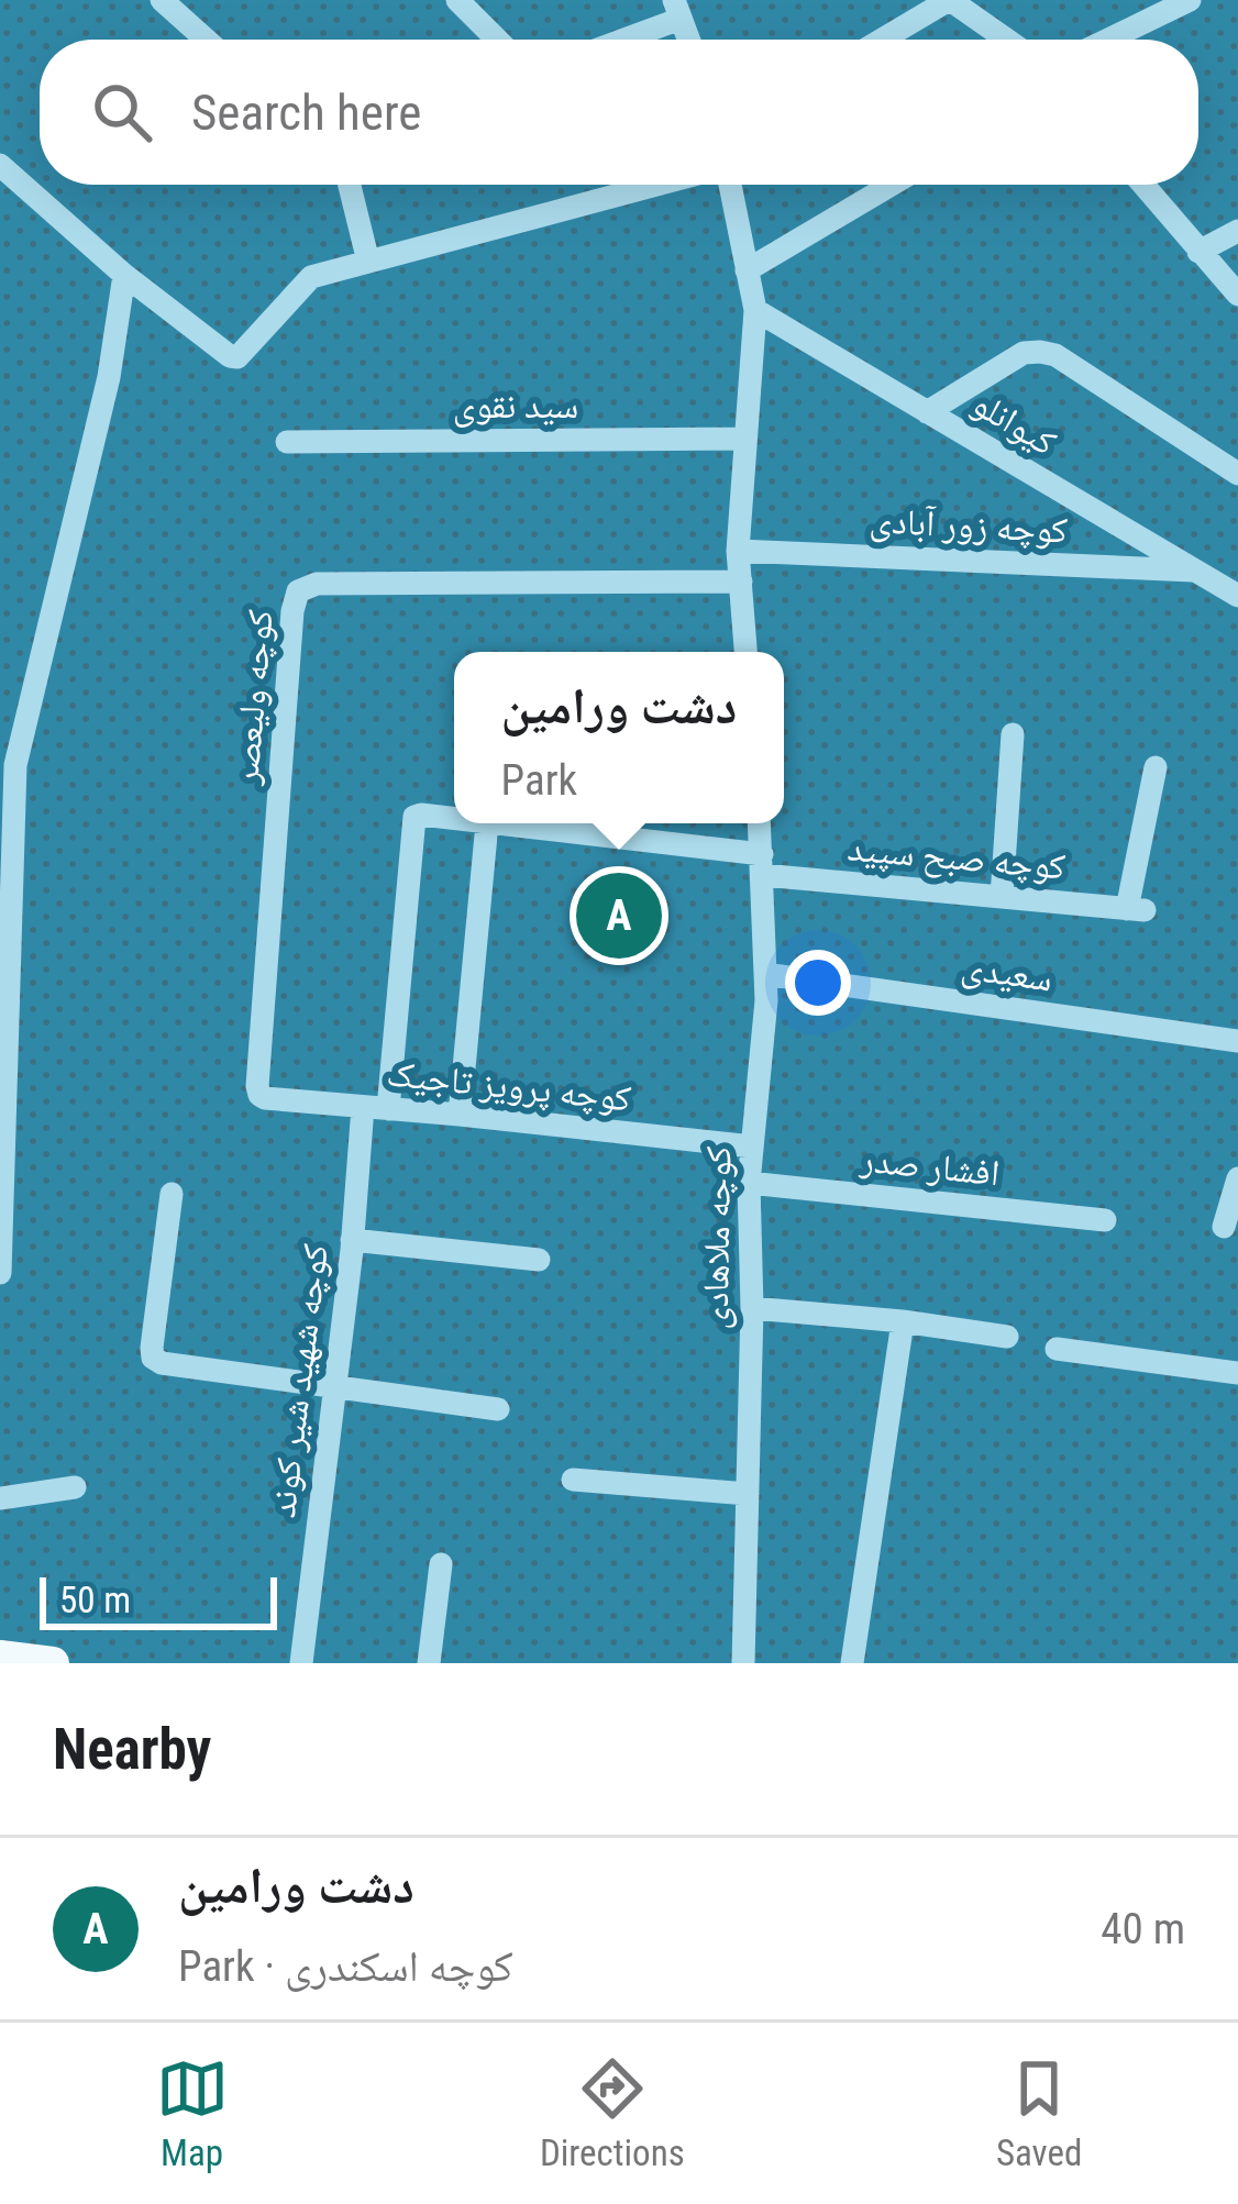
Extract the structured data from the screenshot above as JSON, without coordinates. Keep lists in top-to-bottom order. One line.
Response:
{"streets":{"street":["سید نقوی","کیوانلو","کوچه زور آبادی","کوچه ولیعصر","کوچه صبح سپید","سعیدی","کوچه پرویز تاجیک","افشار صدر","کوچه ملاهادی","کوچه شهید شیر کوند"]},"crossings":[["کیوانلو","کوچه زور آبادی"],["کوچه ولیعصر","کوچه پرویز تاجیک"],["کوچه صبح سپید","کوچه پرویز تاجیک"],["کوچه صبح سپید","کوچه ملاهادی"],["سعیدی","کوچه ملاهادی"],["کوچه پرویز تاجیک","کوچه ملاهادی"],["کوچه پرویز تاجیک","کوچه شهید شیر کوند"],["افشار صدر","کوچه ملاهادی"]],"scale_bar":"50 m","page":{"search":"Search here","popup":["دشت ورامین","Park"],"pins":"A","scale":"50 m","heading":"Nearby","list":[{"mark":"A","name":"دشت ورامین","note":"Park · کوچه اسکندری","value":"40 m"}],"nav":["Map","Directions","Saved"]}}
